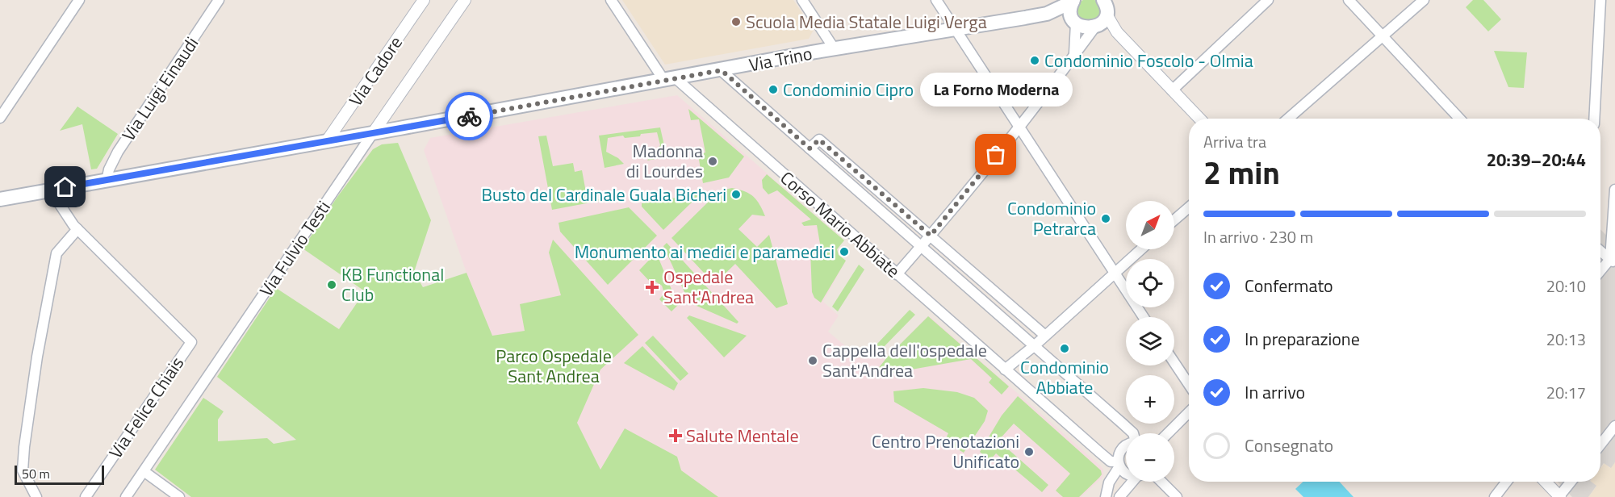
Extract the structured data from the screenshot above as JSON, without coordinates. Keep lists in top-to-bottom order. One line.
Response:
{"streets":{"main road":["Via Trino"],"street":["Via Cadore","Via Luigi Einaudi","Corso Mario Abbiate","Via Fulvio Testi","Via Felice Chiais"]},"crossings":[["Via Trino","Via Cadore"],["Via Trino","Via Luigi Einaudi"],["Via Trino","Corso Mario Abbiate"],["Via Trino","Via Fulvio Testi"]],"parks":["Parco Ospedale Sant Andrea"],"places":{"other":["Scuola Media Statale Luigi Verga","Condominio Foscolo - Olmia","Condominio Cipro","La Forno Moderna","Madonna di Lourdes","Busto del Cardinale Guala Bicheri","Condominio Petrarca","Monumento ai medici e paramedici","KB Functional Club","Condominio Abbiate","Cappella dell'ospedale Sant'Andrea","Centro Prenotazioni Unificato"],"health":["Ospedale Sant'Andrea","Salute Mentale"]},"scale_bar":"50 m","north":"top right","page":{"bubble":"La Forno Moderna","heading":["2 min","Arriva tra","20:39–20:44"],"map_buttons":["+","−"],"bar":"In arrivo · 230 m","list":[["Confermato","20:10"],["In preparazione","20:13"],["In arrivo","20:17"],"Consegnato"],"scale":"50 m"}}
